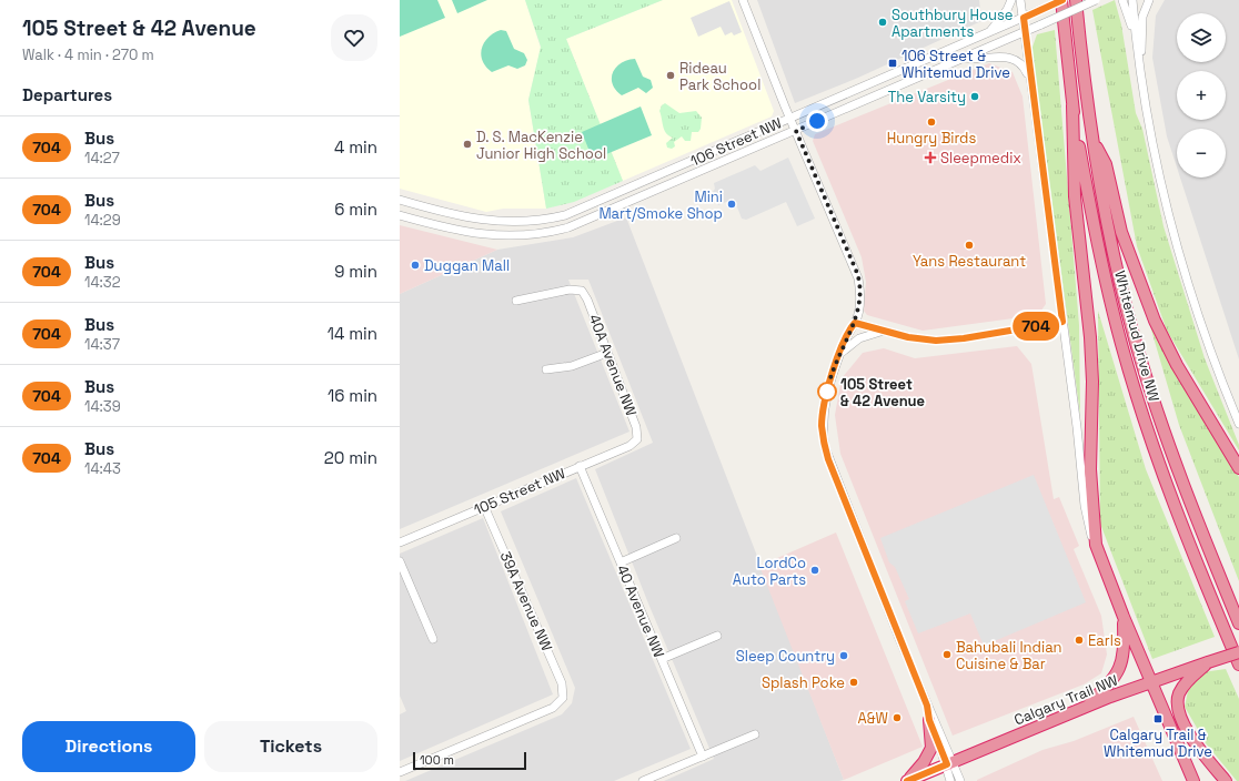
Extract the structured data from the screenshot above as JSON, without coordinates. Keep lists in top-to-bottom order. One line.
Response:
{"streets":{"highway":["Whitemud Drive NW","Calgary Trail NW"],"street":["106 Street NW","40A Avenue NW","105 Street NW","39A Avenue NW","40 Avenue NW"]},"crossings":[["106 Street NW","Whitemud Drive NW"],["Whitemud Drive NW","Calgary Trail NW"],["40A Avenue NW","105 Street NW"],["105 Street NW","39A Avenue NW"],["105 Street NW","40 Avenue NW"]],"places":{"other":["Southbury House Apartments","Rideau Park School","The Varsity","Hungry Birds","D. S. MacKenzie Junior High School","Mini Mart/Smoke Shop","Yans Restaurant","Duggan Mall","105 Street & 42 Avenue","LordCo Auto Parts","Earls","Bahubali Indian Cuisine & Bar","Sleep Country","Splash Poke","A&W"],"transit":["106 Street & Whitemud Drive","Calgary Trail & Whitemud Drive"],"health":["Sleepmedix"]},"lines":["bus line 704"],"scale_bar":"100 m","page":{"heading":[["105 Street & 42 Avenue","Walk · 4 min · 270 m"],"Departures"],"on_map":"704","map_buttons":["+","−"],"list":[{"mark":"704","name":"Bus","note":"14:27","value":"4 min"},{"mark":"704","name":"Bus","note":"14:29","value":"6 min"},{"mark":"704","name":"Bus","note":"14:32","value":"9 min"},{"mark":"704","name":"Bus","note":"14:37","value":"14 min"},{"mark":"704","name":"Bus","note":"14:39","value":"16 min"},{"mark":"704","name":"Bus","note":"14:43","value":"20 min"}],"buttons":["Directions","Tickets"],"scale":"100 m"}}
